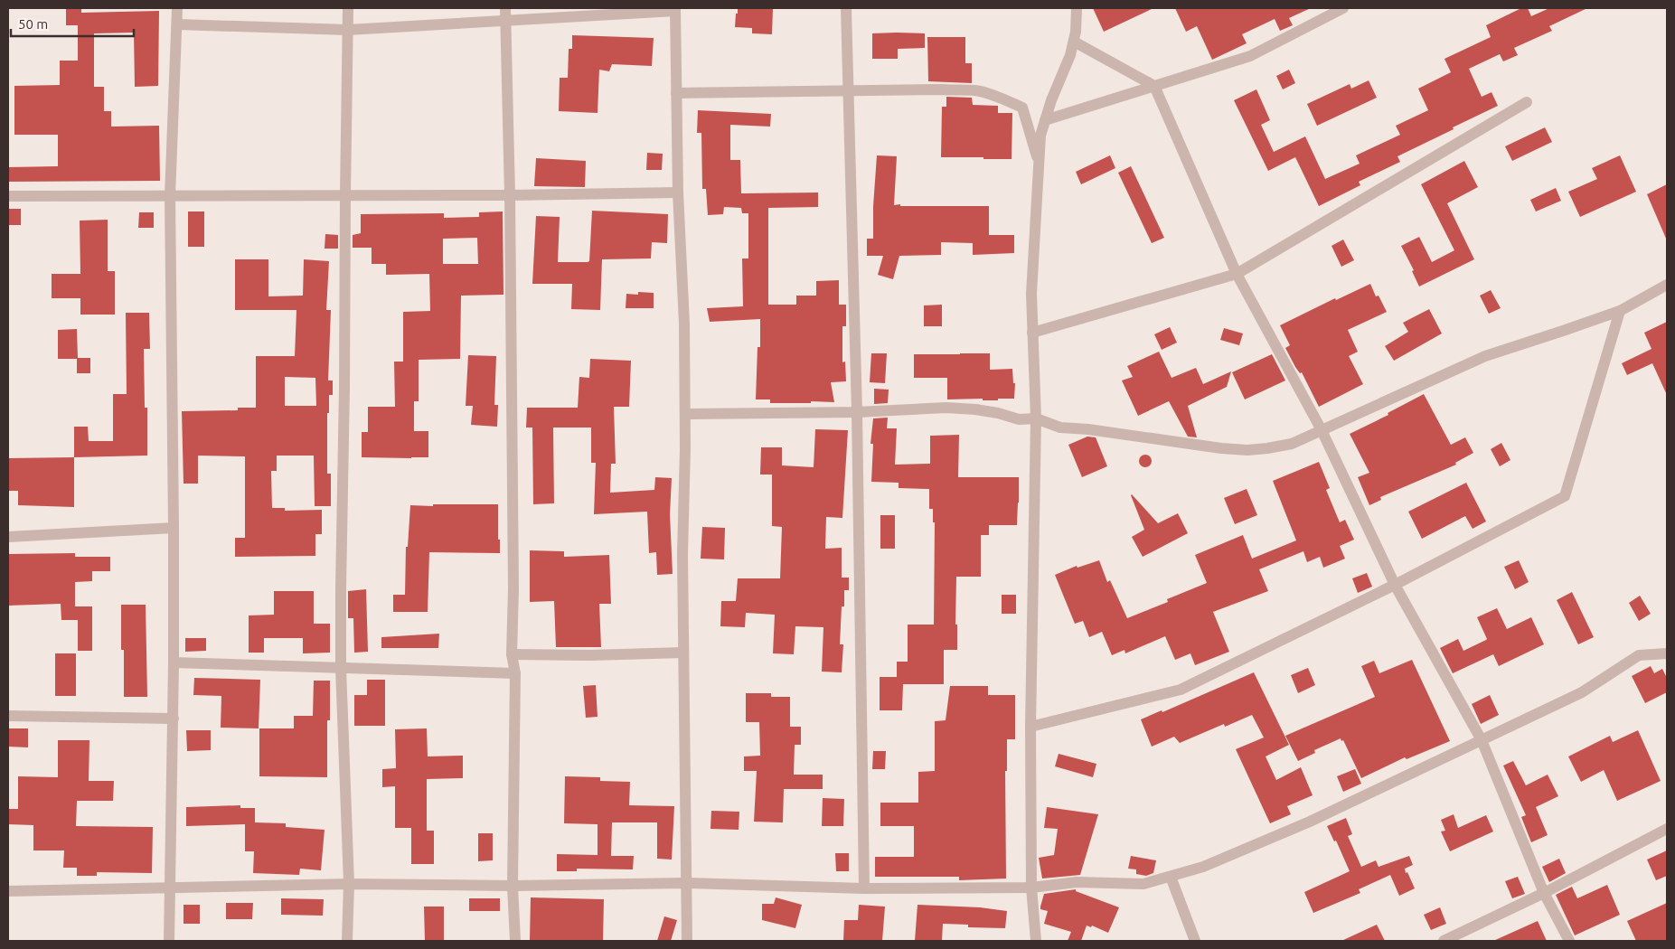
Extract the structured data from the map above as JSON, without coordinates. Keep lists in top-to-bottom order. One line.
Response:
{"scale_bar":"50 m"}
